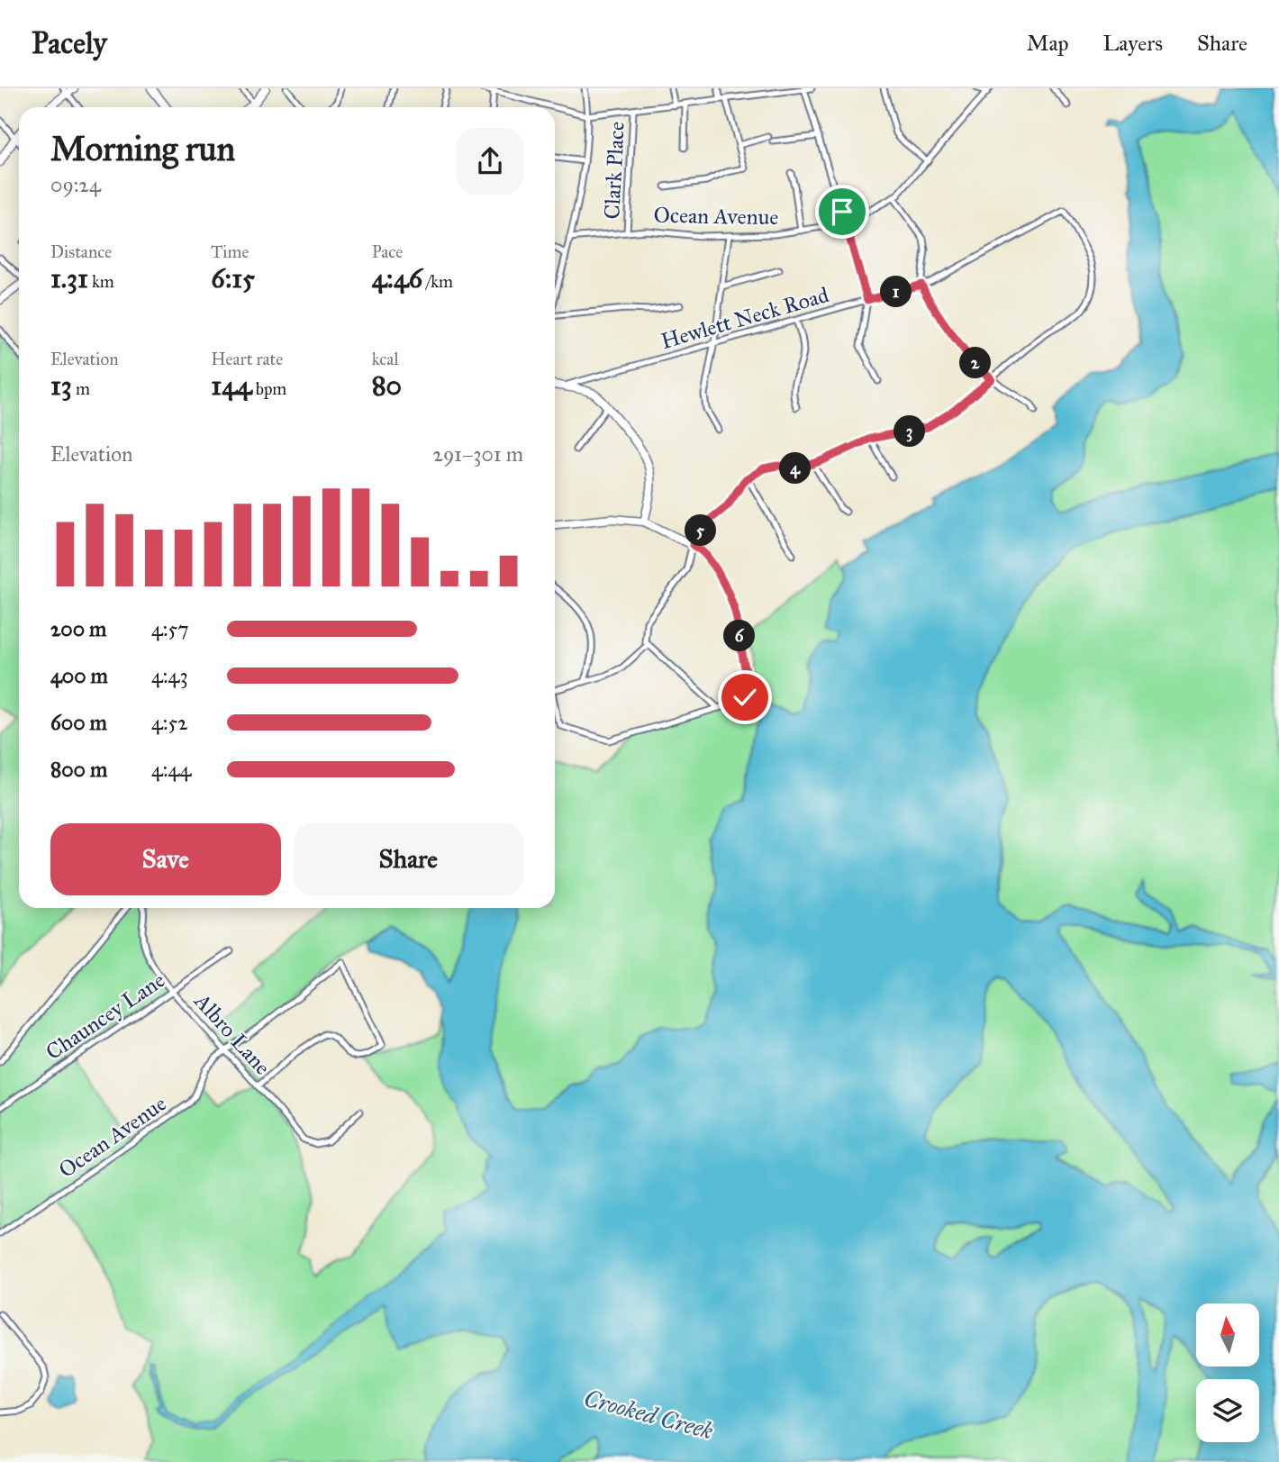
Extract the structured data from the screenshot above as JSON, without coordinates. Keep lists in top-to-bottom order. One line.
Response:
{"streets":{"street":["Clark Place","Ocean Avenue","Hewlett Neck Road","Chauncey Lane","Albro Lane"]},"crossings":[["Clark Place","Ocean Avenue"],["Ocean Avenue","Albro Lane"],["Chauncey Lane","Albro Lane"]],"water":["Crooked Creek"],"north":"top","page":{"header":"Pacely","nav":["Map","Layers","Share"],"heading":["Morning run","09:24"],"stats":[["Distance","1.31 km"],["Time","6:15"],["Pace","4:46 /km"],["Elevation","13 m"],["Heart rate","144 bpm"],["kcal","80"]],"pins":["1","2","3","4","5","6"],"chart":["Elevation","291–301 m"],"list":[{"name":"200 m","note":"4:57"},{"name":"400 m","note":"4:43"},{"name":"600 m","note":"4:52"},{"name":"800 m","note":"4:44"}],"buttons":["Save","Share"]}}
